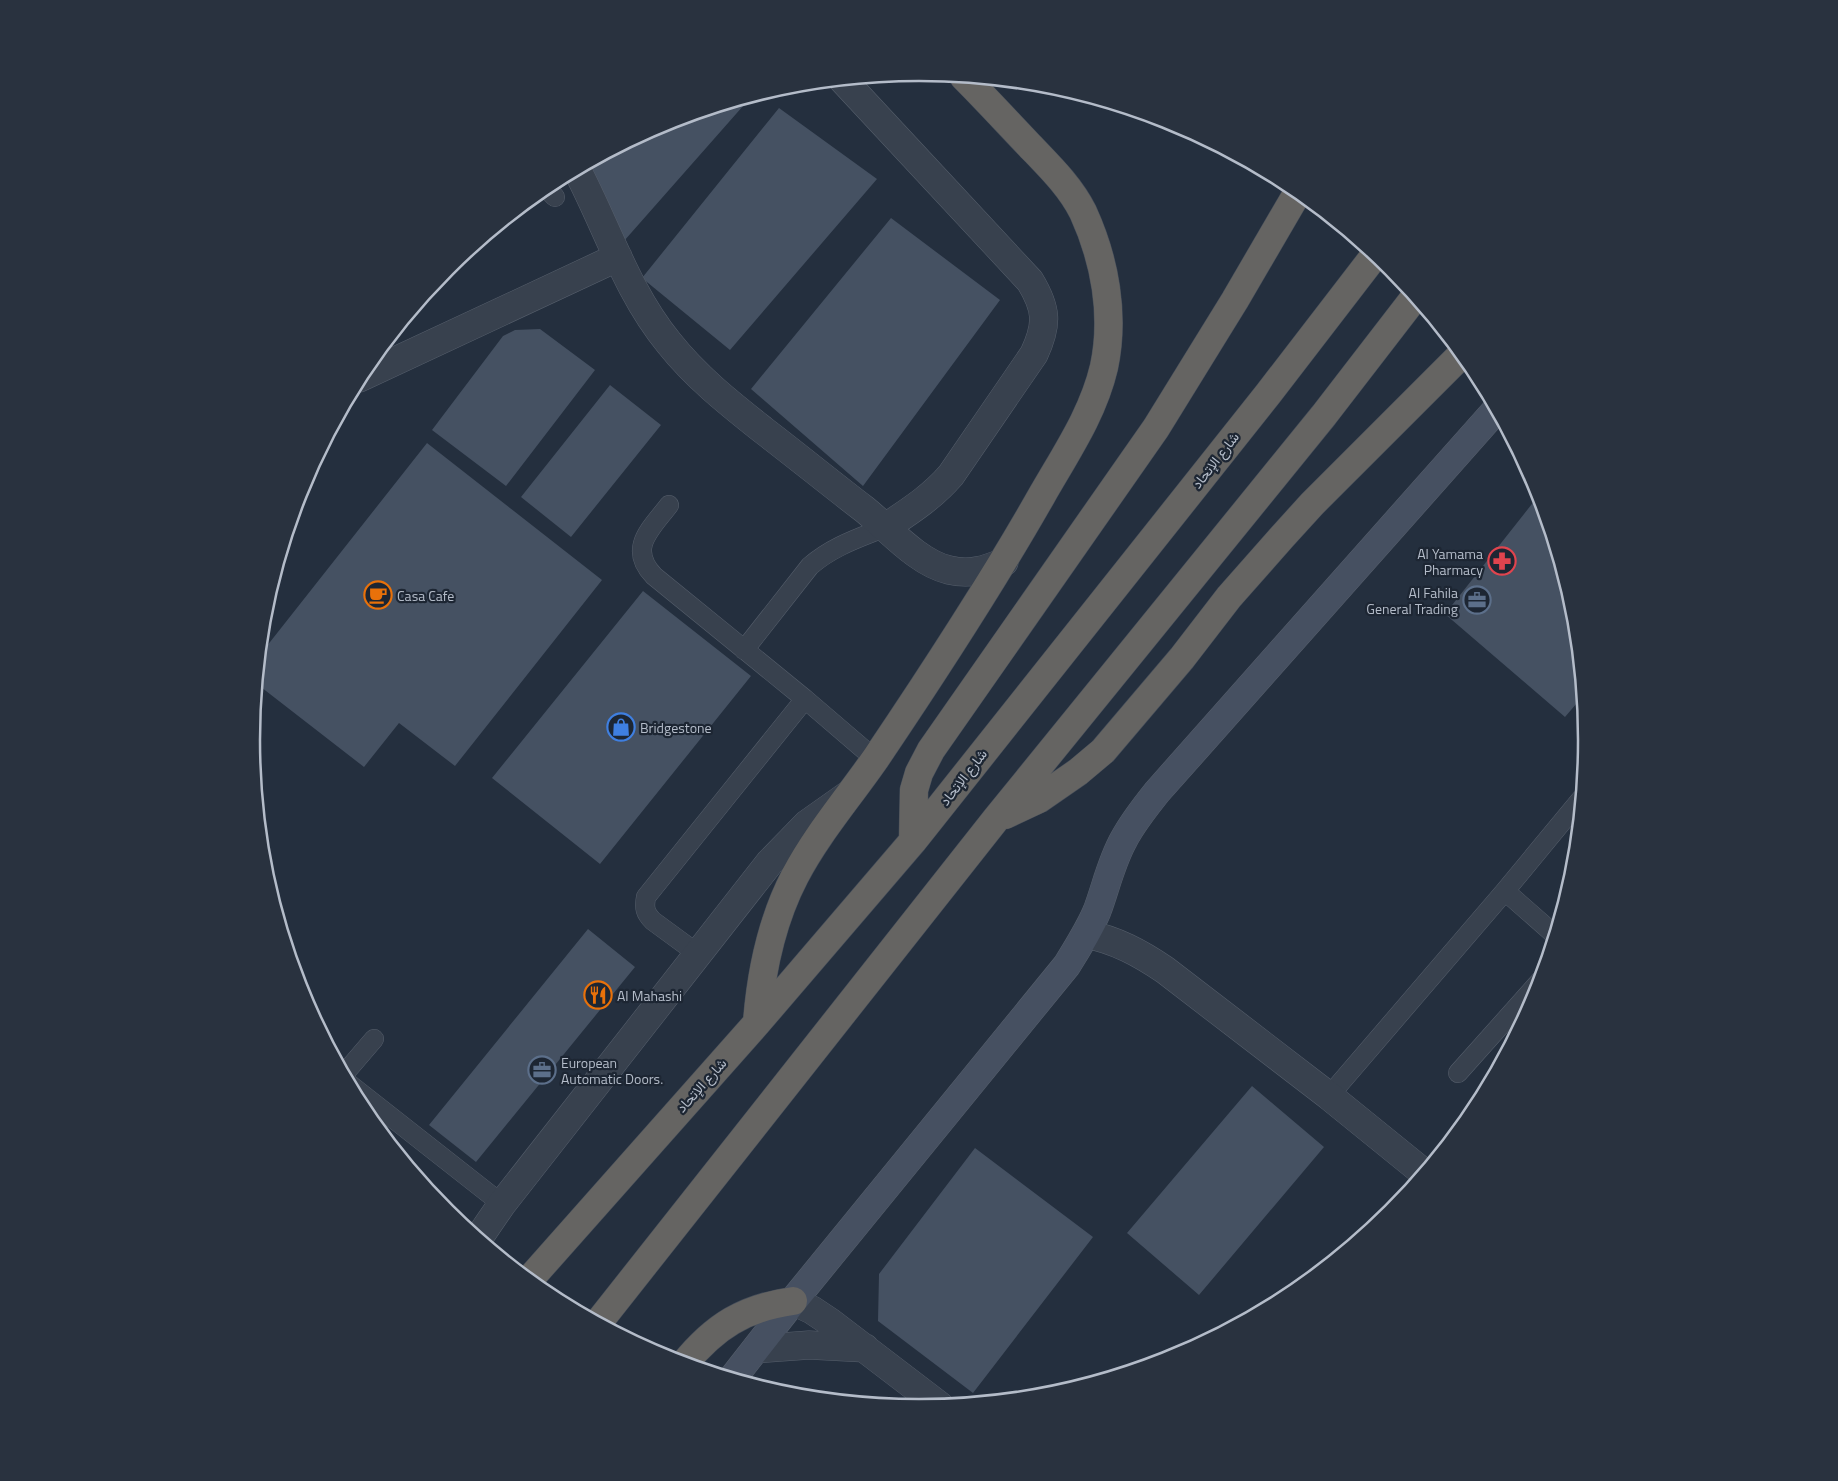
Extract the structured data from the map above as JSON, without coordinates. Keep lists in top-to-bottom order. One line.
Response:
{"streets":{"highway":["شارع الإتحاد"]},"places":{"pharmacy":["Al Yamama Pharmacy"],"cafe":["Casa Cafe"],"office":["Al Fahila General Trading","European Automatic Doors."],"shop":["Bridgestone"],"restaurant":["Al Mahashi"]}}
